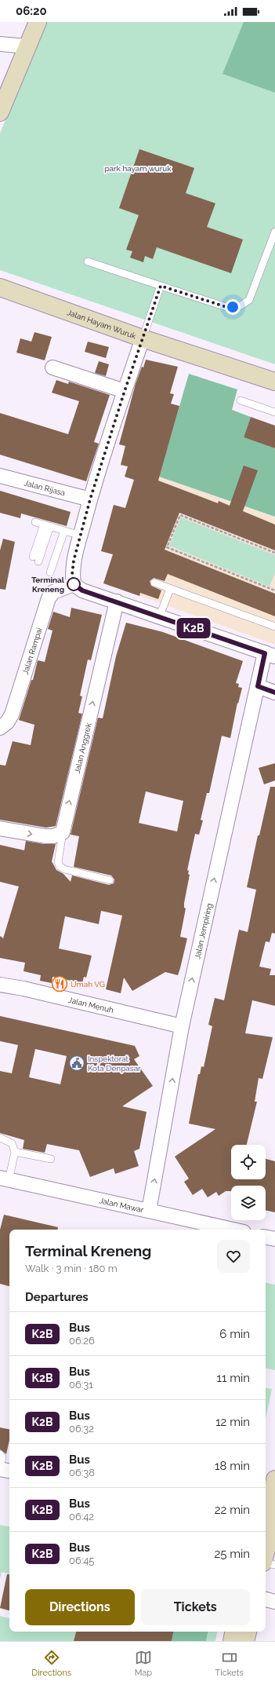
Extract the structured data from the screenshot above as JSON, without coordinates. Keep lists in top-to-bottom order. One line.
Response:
{"streets":{"main road":["Jalan Hayam Wuruk"],"street":["Jalan Rijasa","Jalan Rampai","Jalan Anggrek","Jalan Jempiring","Jalan Menuh","Jalan Mawar"]},"crossings":[["Jalan Jempiring","Jalan Menuh"],["Jalan Jempiring","Jalan Mawar"]],"one_way":["Jalan Anggrek","Jalan Jempiring"],"parks":["park hayam wuruk"],"places":{"other":["Terminal Kreneng"],"restaurant":["Umah VG"],"public building":["Inspektorat Kota Denpasar"]},"lines":["bus line K2B"],"page":{"status":"06:20","on_map":"K2B","heading":[["Terminal Kreneng","Walk · 3 min · 180 m"],"Departures"],"list":[{"mark":"K2B","name":"Bus","note":"06:26","value":"6 min"},{"mark":"K2B","name":"Bus","note":"06:31","value":"11 min"},{"mark":"K2B","name":"Bus","note":"06:32","value":"12 min"},{"mark":"K2B","name":"Bus","note":"06:38","value":"18 min"},{"mark":"K2B","name":"Bus","note":"06:42","value":"22 min"},{"mark":"K2B","name":"Bus","note":"06:45","value":"25 min"}],"buttons":["Directions","Tickets"],"tabs":["Directions","Map","Tickets"]}}
